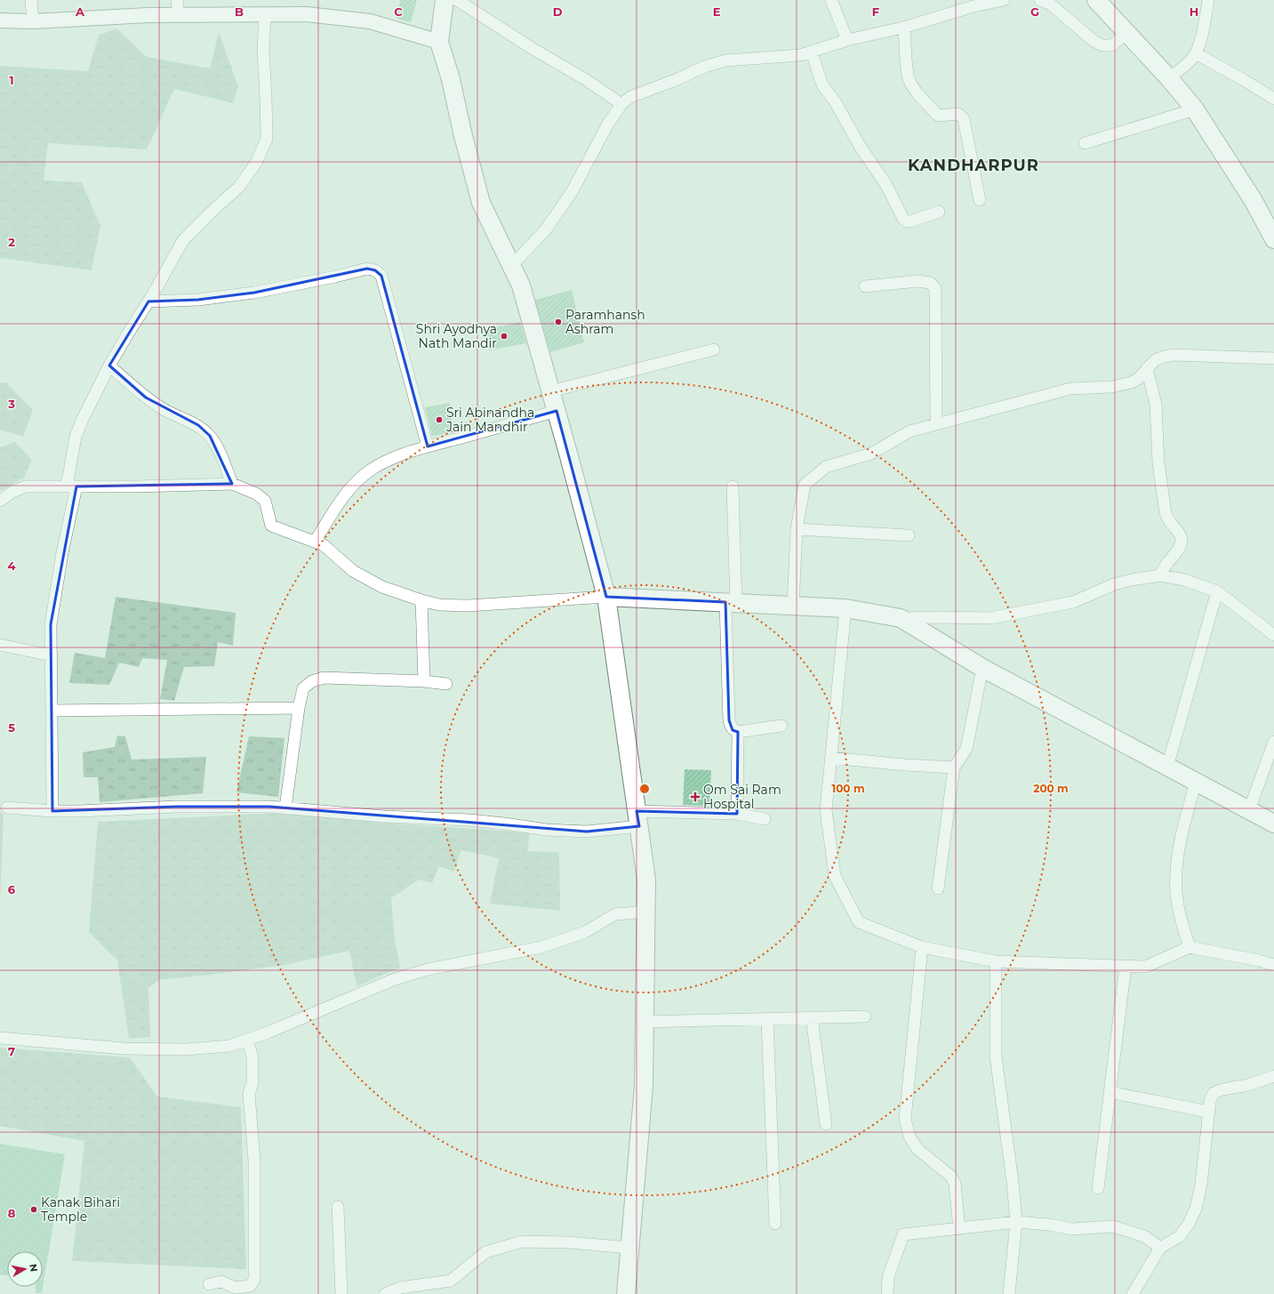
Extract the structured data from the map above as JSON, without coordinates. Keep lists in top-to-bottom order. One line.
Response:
{"districts":["KANDHARPUR"],"places":{"other":["Paramhansh Ashram","Shri Ayodhya Nath Mandir","Sri Abinandha Jain Mandhir","Kanak Bihari Temple"],"health":["Om Sai Ram Hospital"]},"north":"right","grid":{"columns":["A","B","C","D","E","F","G","H"],"rows":["1","2","3","4","5","6","7","8"]},"rings":["100 m","200 m"]}
